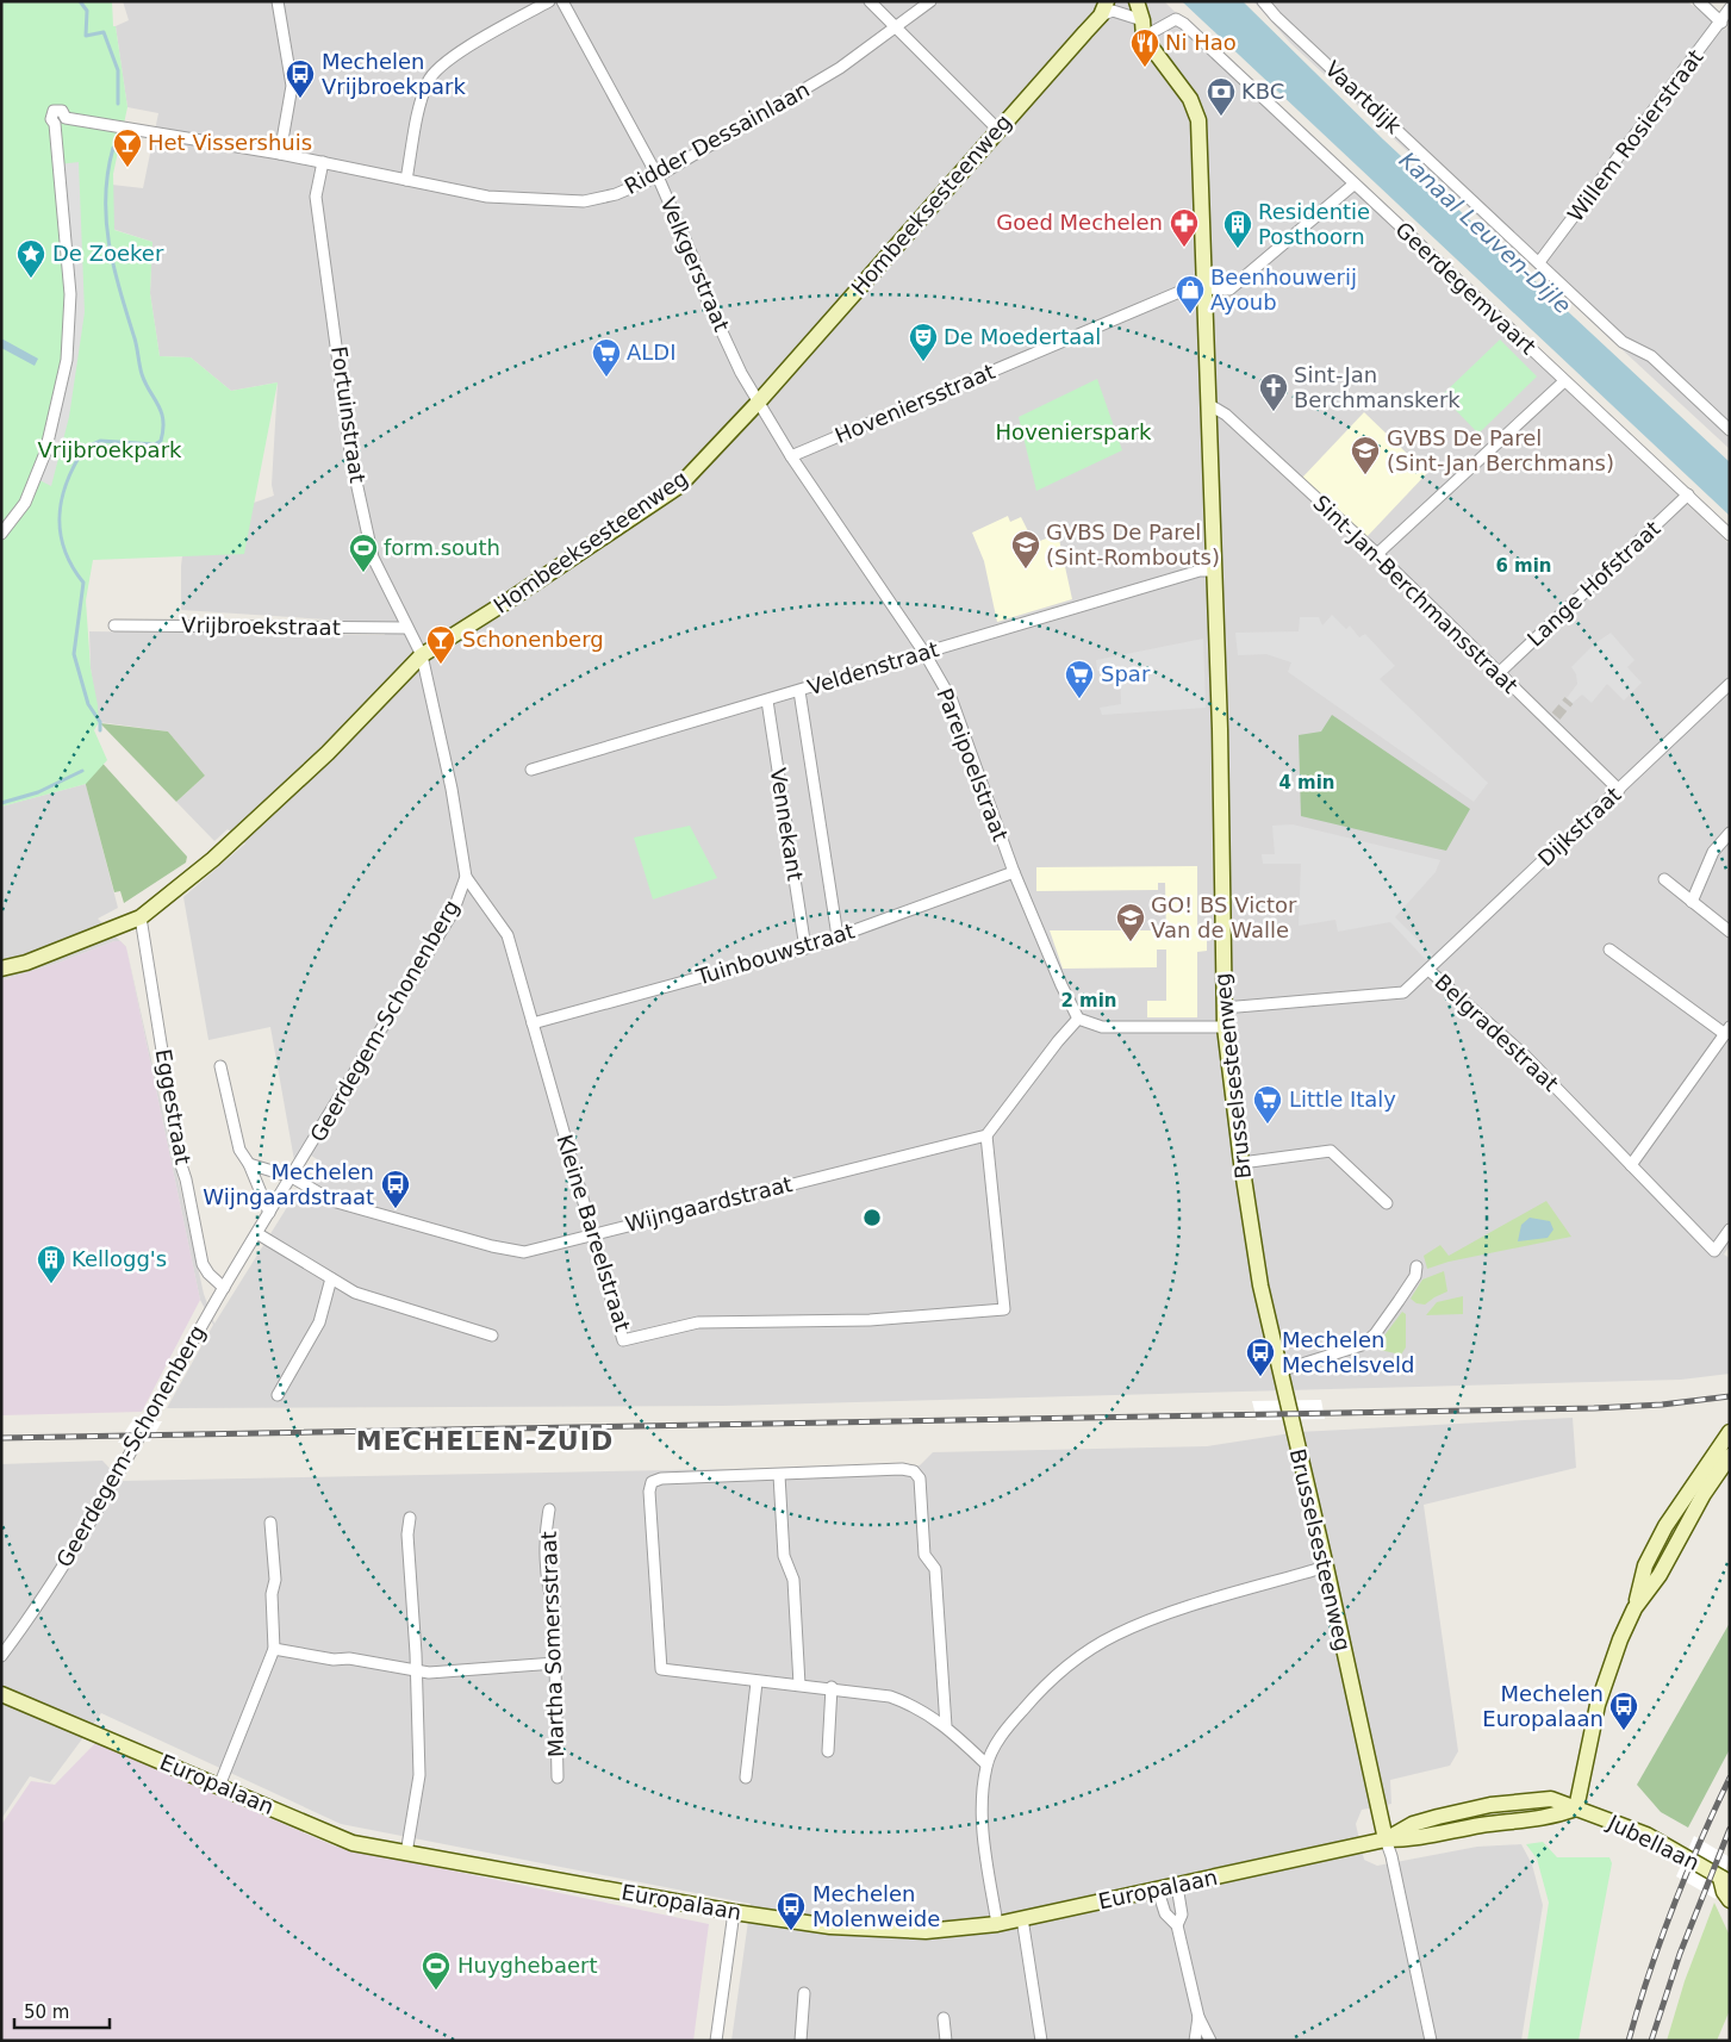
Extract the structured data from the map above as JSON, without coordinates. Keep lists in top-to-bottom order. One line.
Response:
{"streets":{"street":["Vaartdijk","Willem Rosierstraat","Ridder Dessainlaan","Hombeeksesteenweg","Velkgerstraat","Geerdegemvaart","Hoveniersstraat","Fortuinstraat","Lange Hofstraat","Sint-Jan-Berchmansstraat","Vrijbroekstraat","Veldenstraat","Pareipoelstraat","Vennekant","Dijkstraat","Tuinbouwstraat","Geerdegem-Schonenberg","Belgradestraat","Brusselsesteenweg","Eggestraat","Wijngaardstraat","Kleine Bareelstraat","Martha Somersstraat","Europalaan","Jubellaan"]},"crossings":[["Vaartdijk","Willem Rosierstraat"],["Ridder Dessainlaan","Velkgerstraat"],["Ridder Dessainlaan","Fortuinstraat"],["Hombeeksesteenweg","Velkgerstraat"],["Hombeeksesteenweg","Fortuinstraat"],["Hombeeksesteenweg","Pareipoelstraat"],["Hombeeksesteenweg","Geerdegem-Schonenberg"],["Hombeeksesteenweg","Eggestraat"],["Velkgerstraat","Pareipoelstraat"],["Geerdegemvaart","Hoveniersstraat"],["Geerdegemvaart","Lange Hofstraat"],["Geerdegemvaart","Brusselsesteenweg"],["Hoveniersstraat","Pareipoelstraat"],["Hoveniersstraat","Brusselsesteenweg"],["Fortuinstraat","Vrijbroekstraat"],["Fortuinstraat","Geerdegem-Schonenberg"],["Lange Hofstraat","Sint-Jan-Berchmansstraat"],["Sint-Jan-Berchmansstraat","Dijkstraat"],["Sint-Jan-Berchmansstraat","Brusselsesteenweg"],["Veldenstraat","Pareipoelstraat"],["Veldenstraat","Vennekant"],["Veldenstraat","Brusselsesteenweg"],["Pareipoelstraat","Tuinbouwstraat"],["Vennekant","Tuinbouwstraat"],["Dijkstraat","Belgradestraat"],["Tuinbouwstraat","Kleine Bareelstraat"],["Geerdegem-Schonenberg","Eggestraat"],["Geerdegem-Schonenberg","Wijngaardstraat"],["Geerdegem-Schonenberg","Kleine Bareelstraat"],["Belgradestraat","Brusselsesteenweg"],["Brusselsesteenweg","Europalaan"],["Wijngaardstraat","Kleine Bareelstraat"],["Europalaan","Jubellaan"]],"districts":["MECHELEN-ZUID"],"water":["Kanaal Leuven-Dijle"],"parks":["Hovenierspark","Vrijbroekpark"],"places":{"restaurant":["Ni Hao"],"bus stop":["Mechelen Vrijbroekpark","Mechelen Wijngaardstraat","Mechelen Mechelsveld","Mechelen Europalaan","Mechelen Molenweide"],"bank":["KBC"],"bar":["Het Vissershuis","Schonenberg"],"pharmacy":["Goed Mechelen"],"building":["Residentie Posthoorn","Kellogg's"],"place":["De Zoeker"],"shop":["Beenhouwerij Ayoub"],"theatre":["De Moedertaal"],"supermarket":["ALDI","Spar","Little Italy"],"church":["Sint-Jan Berchmanskerk"],"school or university":["GVBS De Parel (Sint-Jan Berchmans)","GVBS De Parel (Sint-Rombouts)","GO! BS Victor Van de Walle"],"sports":["form.south","Huyghebaert"]},"scale_bar":"50 m","rings":["6 min","4 min","2 min"]}
